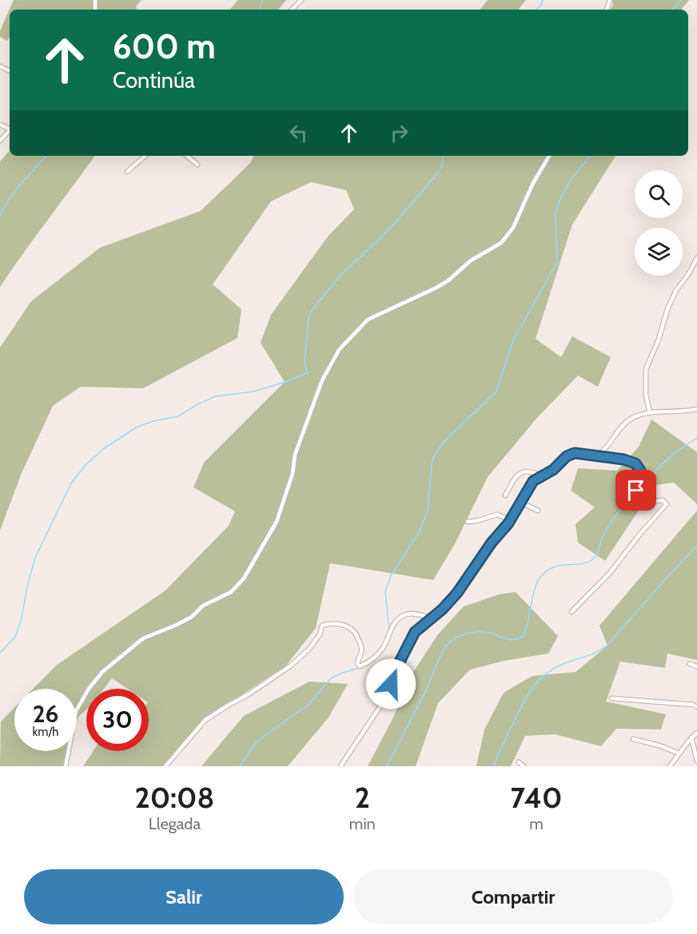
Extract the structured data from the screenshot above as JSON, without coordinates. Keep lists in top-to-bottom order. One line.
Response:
{"page":{"turn":["600 m","Continúa"],"speed":"26 km/h","limit":"30","eta":["20:08","Llegada","2","min","740","m"],"buttons":["Salir","Compartir"]}}
